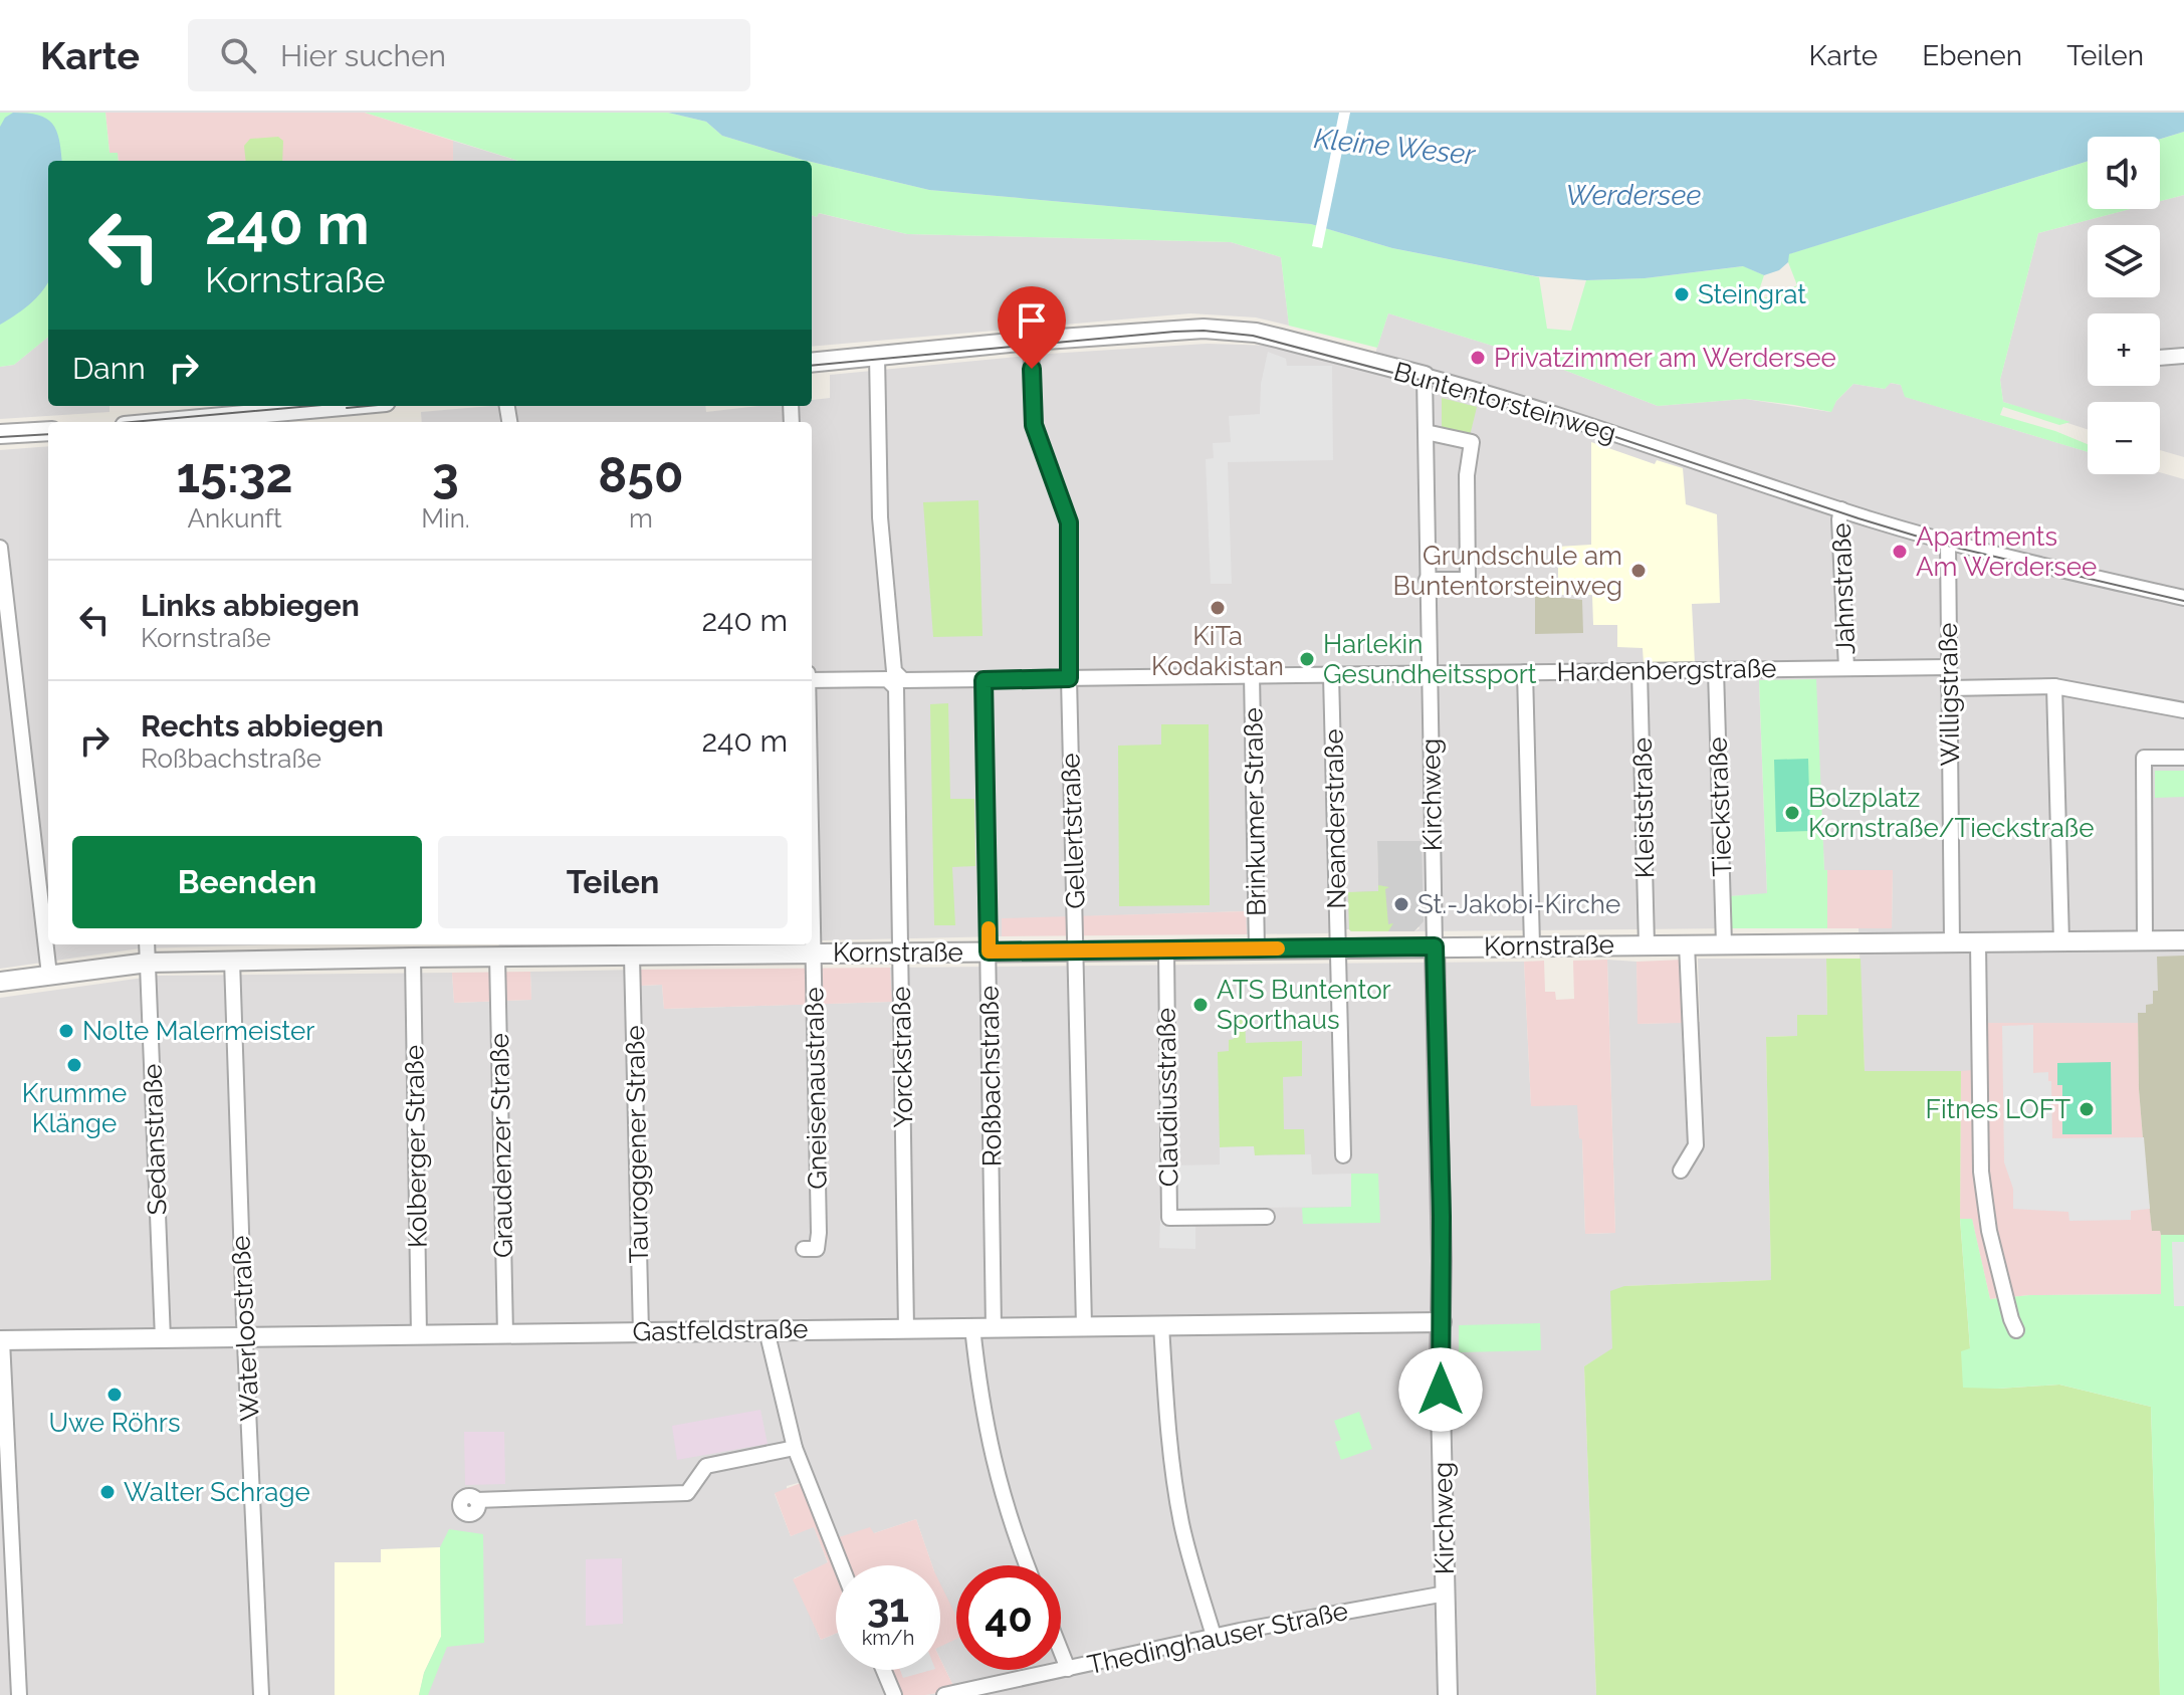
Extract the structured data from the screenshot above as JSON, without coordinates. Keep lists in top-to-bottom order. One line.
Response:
{"streets":{"street":["Buntentorsteinweg","Jahnstraße","Hardenbergstraße","Willigstraße","Kirchweg","Tieckstraße","Kleiststraße","Brinkumer Straße","Neanderstraße","Gellertstraße","Kornstraße","Yorckstraße","Roßbachstraße","Gneisenaustraße","Claudiusstraße","Sedanstraße","Tauroggener Straße","Graudenzer Straße","Kolberger Straße","Waterloostraße","Gastfeldstraße","Thedinghauser Straße"]},"crossings":[["Buntentorsteinweg","Jahnstraße"],["Buntentorsteinweg","Willigstraße"],["Buntentorsteinweg","Kirchweg"],["Buntentorsteinweg","Gellertstraße"],["Buntentorsteinweg","Yorckstraße"],["Jahnstraße","Hardenbergstraße"],["Hardenbergstraße","Willigstraße"],["Hardenbergstraße","Kirchweg"],["Hardenbergstraße","Tieckstraße"],["Hardenbergstraße","Kleiststraße"],["Hardenbergstraße","Brinkumer Straße"],["Hardenbergstraße","Neanderstraße"],["Hardenbergstraße","Gellertstraße"],["Hardenbergstraße","Yorckstraße"],["Hardenbergstraße","Roßbachstraße"],["Willigstraße","Kornstraße"],["Kirchweg","Kornstraße"],["Kirchweg","Gastfeldstraße"],["Kirchweg","Thedinghauser Straße"],["Tieckstraße","Kornstraße"],["Kleiststraße","Kornstraße"],["Brinkumer Straße","Kornstraße"],["Neanderstraße","Kornstraße"],["Gellertstraße","Kornstraße"],["Gellertstraße","Gastfeldstraße"],["Kornstraße","Yorckstraße"],["Kornstraße","Roßbachstraße"],["Kornstraße","Gneisenaustraße"],["Kornstraße","Claudiusstraße"],["Kornstraße","Sedanstraße"],["Kornstraße","Tauroggener Straße"],["Kornstraße","Graudenzer Straße"],["Kornstraße","Kolberger Straße"],["Kornstraße","Waterloostraße"],["Yorckstraße","Gastfeldstraße"],["Roßbachstraße","Gastfeldstraße"],["Sedanstraße","Gastfeldstraße"],["Tauroggener Straße","Gastfeldstraße"],["Graudenzer Straße","Gastfeldstraße"],["Kolberger Straße","Gastfeldstraße"],["Waterloostraße","Gastfeldstraße"]],"water":["Kleine Weser","Werdersee"],"places":["Steingrat","Privatzimmer am Werdersee","Apartments Am Werdersee","Grundschule am Buntentorsteinweg","KiTa Kodakistan","Harlekin Gesundheitssport","Bolzplatz Kornstraße/Tieckstraße","St.-Jakobi-Kirche","ATS Buntentor Sporthaus","Nolte Malermeister","Krumme Klänge","Fitnes LOFT","Uwe Röhrs","Walter Schrage"],"page":{"header":"Karte","search":"Hier suchen","nav":["Karte","Ebenen","Teilen"],"map_buttons":["+","−"],"turn":["240 m","Kornstraße"],"then":"Dann","eta":["15:32","Ankunft","3","Min.","850","m"],"list":[{"name":"Links abbiegen","note":"Kornstraße","value":"240 m"},{"name":"Rechts abbiegen","note":"Roßbachstraße","value":"240 m"}],"buttons":["Beenden","Teilen"],"speed":"31 km/h","limit":"40"}}
